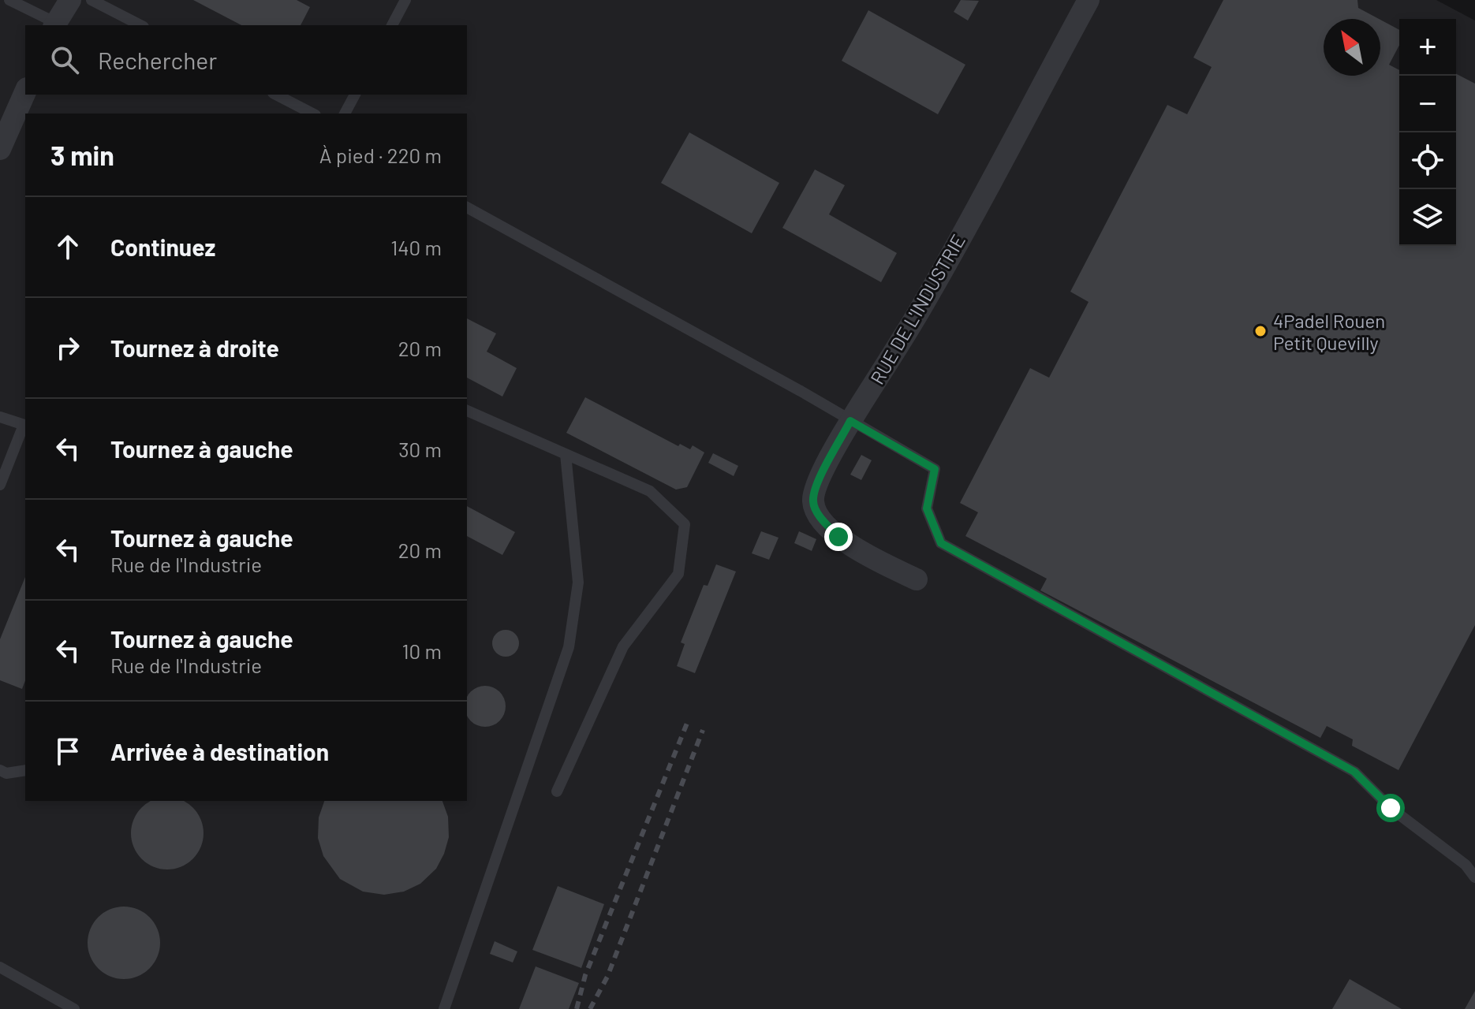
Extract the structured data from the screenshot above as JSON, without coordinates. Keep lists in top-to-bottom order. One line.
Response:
{"streets":{"street":["RUE DE L'INDUSTRIE"]},"places":["4Padel Rouen Petit Quevilly"],"north":"top left","page":{"map_buttons":["+","−"],"search":"Rechercher","heading":["3 min","À pied · 220 m"],"list":[["Continuez","140 m"],["Tournez à droite","20 m"],["Tournez à gauche","30 m"],["Tournez à gauche","Rue de l'Industrie","20 m"],["Tournez à gauche","Rue de l'Industrie","10 m"],"Arrivée à destination"]}}
